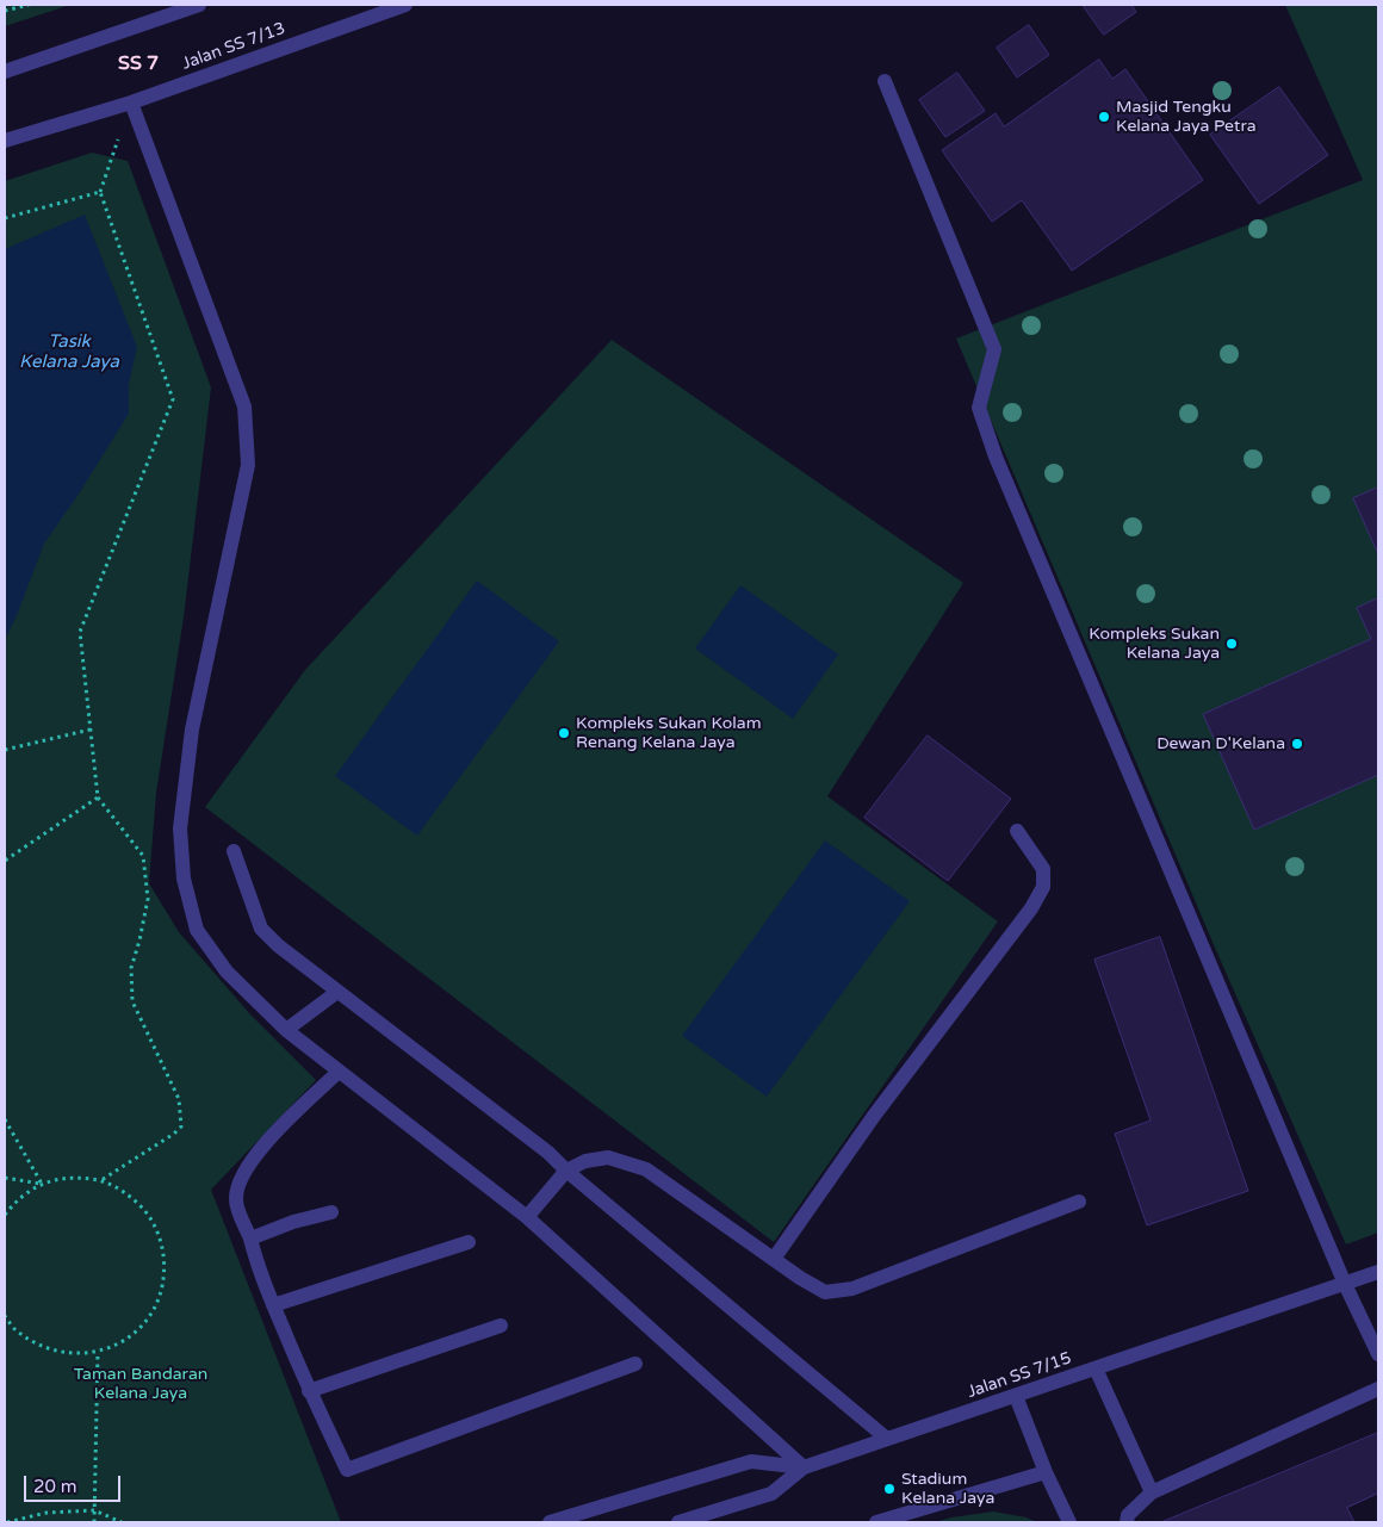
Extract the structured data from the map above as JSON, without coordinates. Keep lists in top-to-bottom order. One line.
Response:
{"streets":{"street":["Jalan SS 7/13","Jalan SS 7/15"]},"districts":["SS 7"],"water":["Tasik Kelana Jaya"],"parks":["Taman Bandaran Kelana Jaya"],"places":["Masjid Tengku Kelana Jaya Petra","Kompleks Sukan Kelana Jaya","Kompleks Sukan Kolam Renang Kelana Jaya","Dewan D'Kelana","Stadium Kelana Jaya"],"scale_bar":"20 m"}
